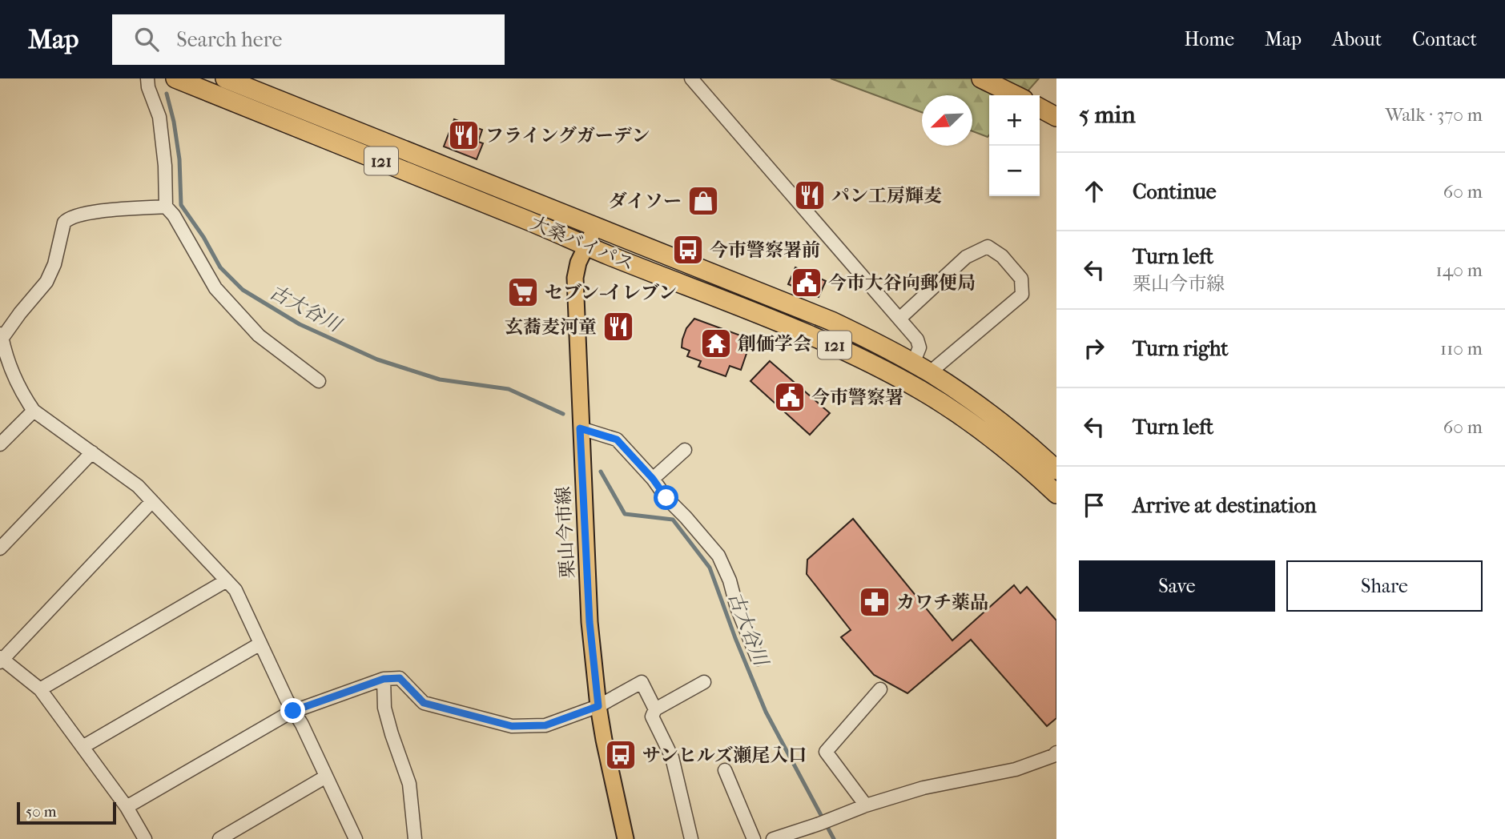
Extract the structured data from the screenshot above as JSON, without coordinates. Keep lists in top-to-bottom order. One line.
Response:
{"streets":{"highway":["121","大桑バイパス"],"main road":["栗山今市線"]},"crossings":[["大桑バイパス","栗山今市線"]],"water":["古大谷川"],"places":{"restaurant":["フライングガーデン","パン工房輝麦","玄蕎麦河童"],"shop":["ダイソー"],"bus stop":["今市警察署前","サンヒルズ瀬尾入口"],"public building":["今市大谷向郵便局","今市警察署"],"supermarket":["セブン-イレブン"],"temple":["創価学会"],"pharmacy":["カワチ薬品"]},"scale_bar":"50 m","north":"bottom left","page":{"header":"Map","search":"Search here","nav":["Home","Map","About","Contact"],"heading":["5 min","Walk · 370 m"],"map_buttons":["+","−"],"list":[["Continue","60 m"],["Turn left","栗山今市線","140 m"],["Turn right","110 m"],["Turn left","60 m"],"Arrive at destination"],"buttons":["Save","Share"],"scale":"50 m"}}
